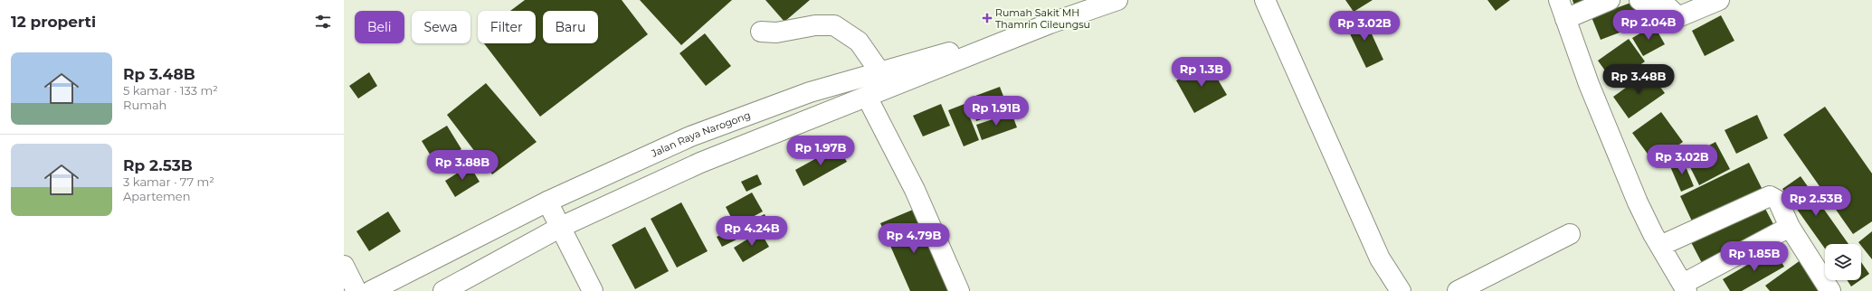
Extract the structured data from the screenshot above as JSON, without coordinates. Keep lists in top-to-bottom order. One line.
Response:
{"streets":{"main road":["Jalan Raya Narogong"]},"places":{"health":["Rumah Sakit MH Thamrin Cileungsu"]},"page":{"heading":"12 properti","price":["Rp 2.04B","Rp 3.02B","Rp 1.3B","Rp 3.48B","Rp 1.91B","Rp 1.97B","Rp 3.02B","Rp 3.88B","Rp 2.53B","Rp 4.24B","Rp 4.79B","Rp 1.85B"],"chip":["Beli","Sewa","Filter","Baru"],"list":[{"name":"Rp 3.48B","note":"5 kamar · 133 m² · Rumah"},{"name":"Rp 2.53B","note":"3 kamar · 77 m² · Apartemen"}]}}
